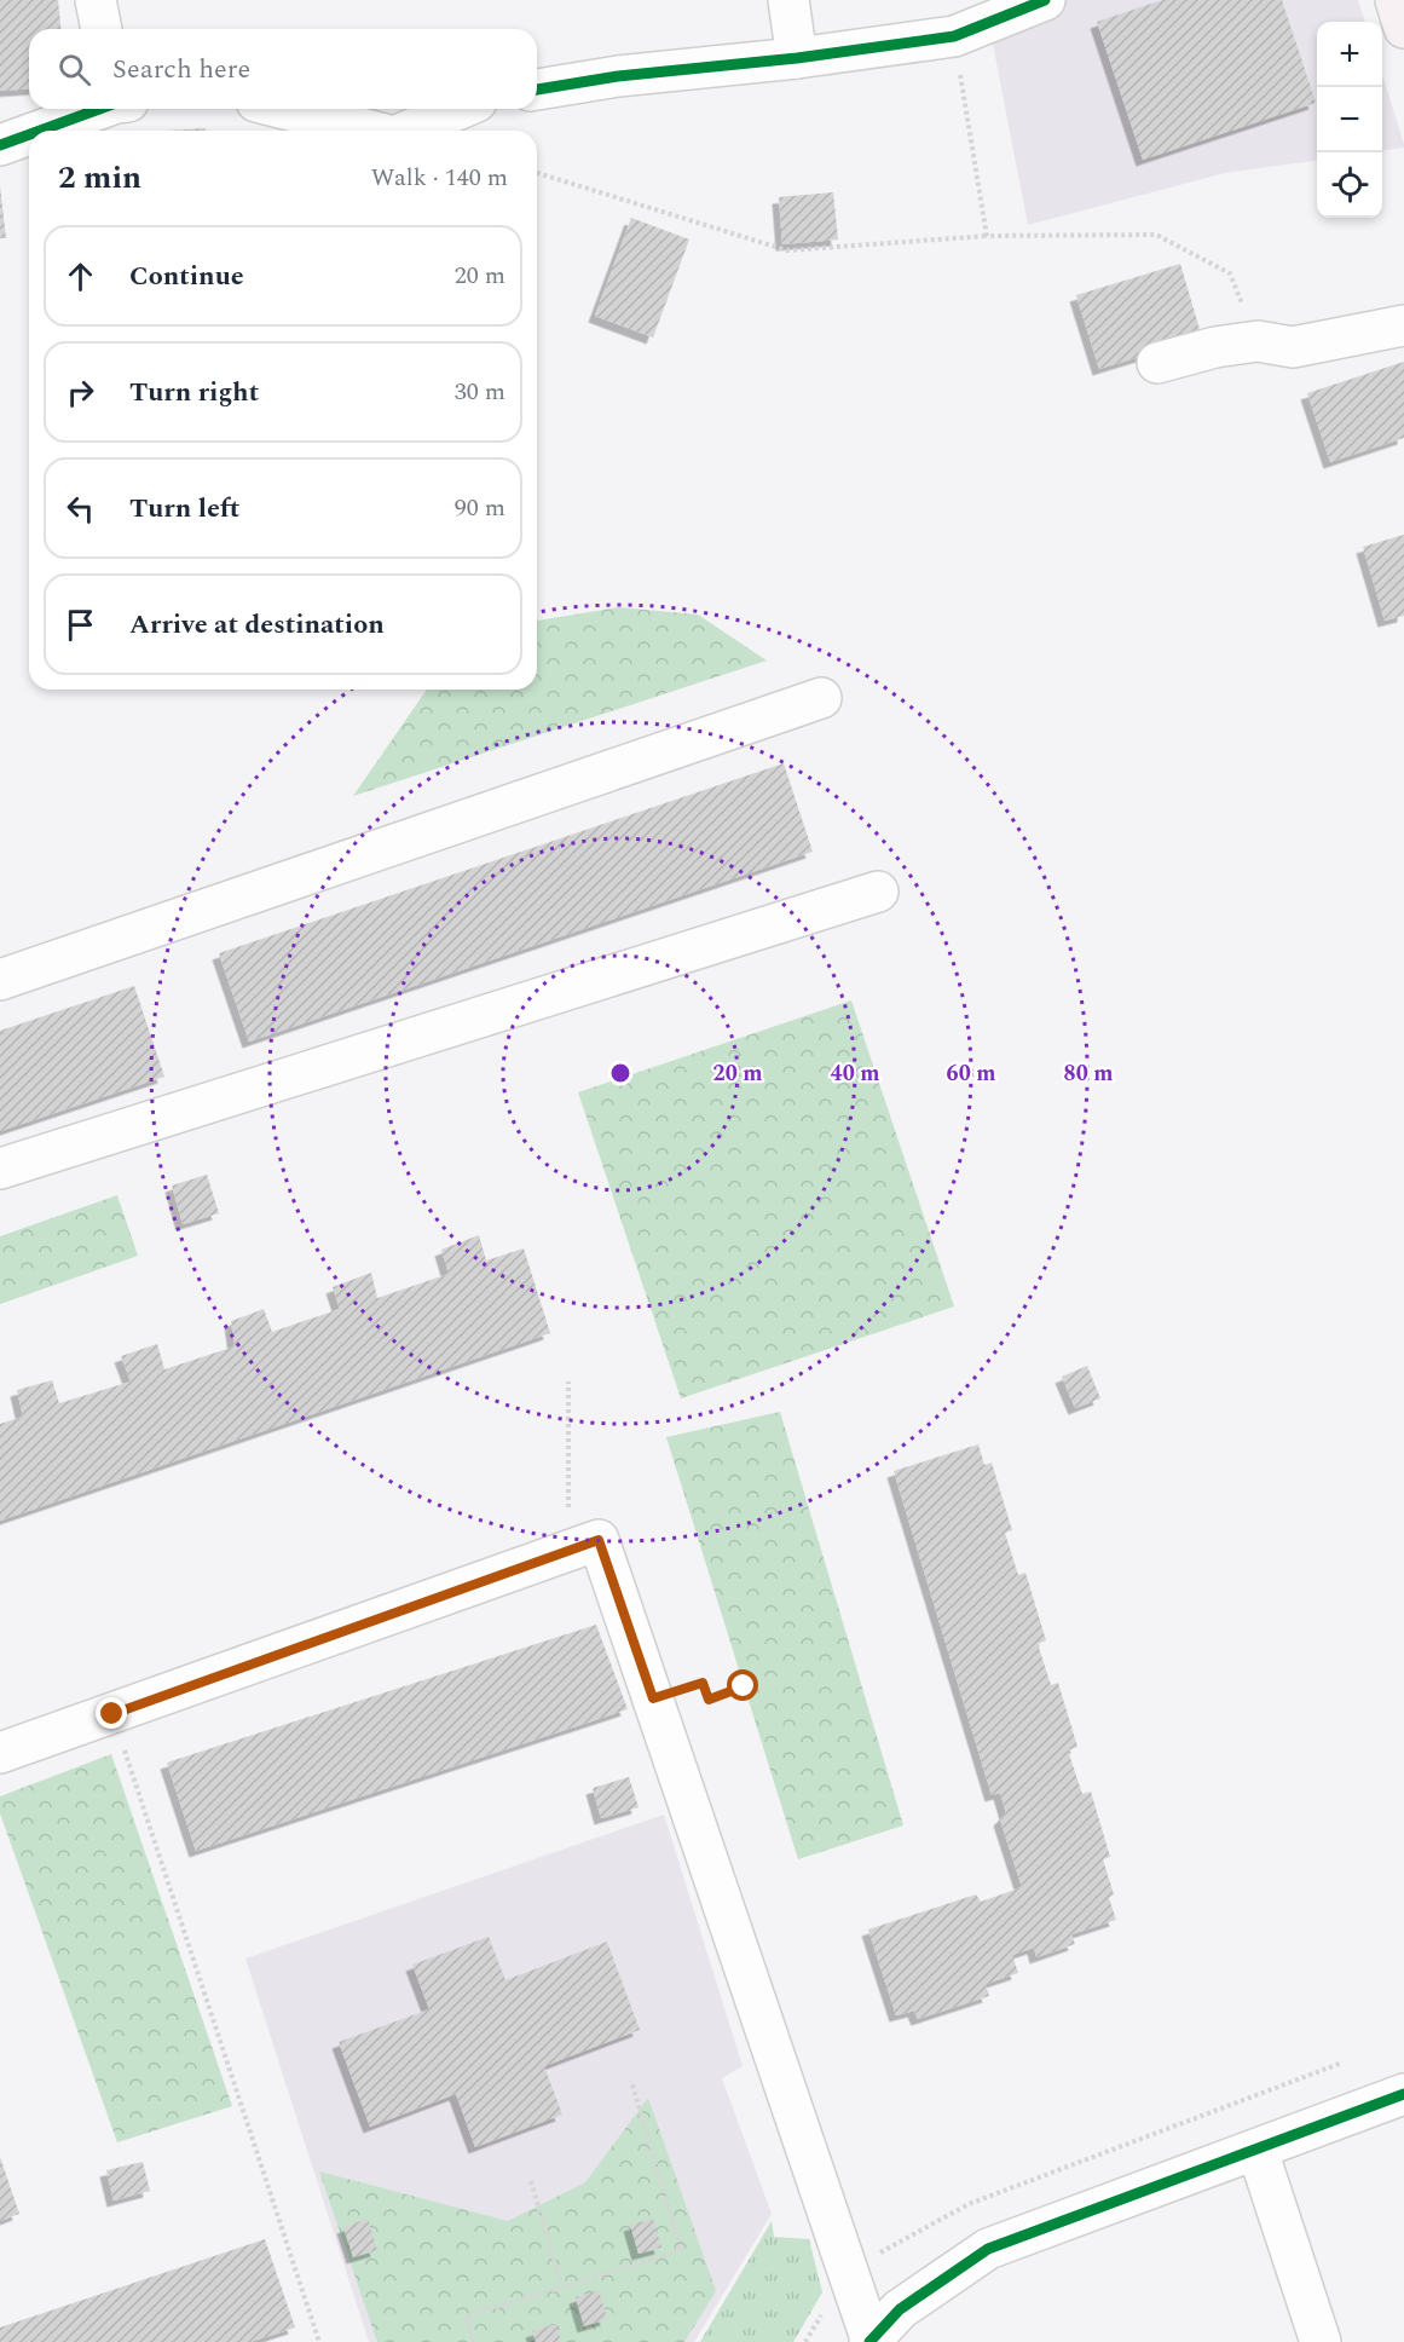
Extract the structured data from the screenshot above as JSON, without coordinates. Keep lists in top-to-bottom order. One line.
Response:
{"page":{"map_buttons":["+","−"],"search":"Search here","heading":["2 min","Walk · 140 m"],"list":[["Continue","20 m"],["Turn right","30 m"],["Turn left","90 m"],"Arrive at destination"]},"rings":["20 m","40 m","60 m","80 m"]}
